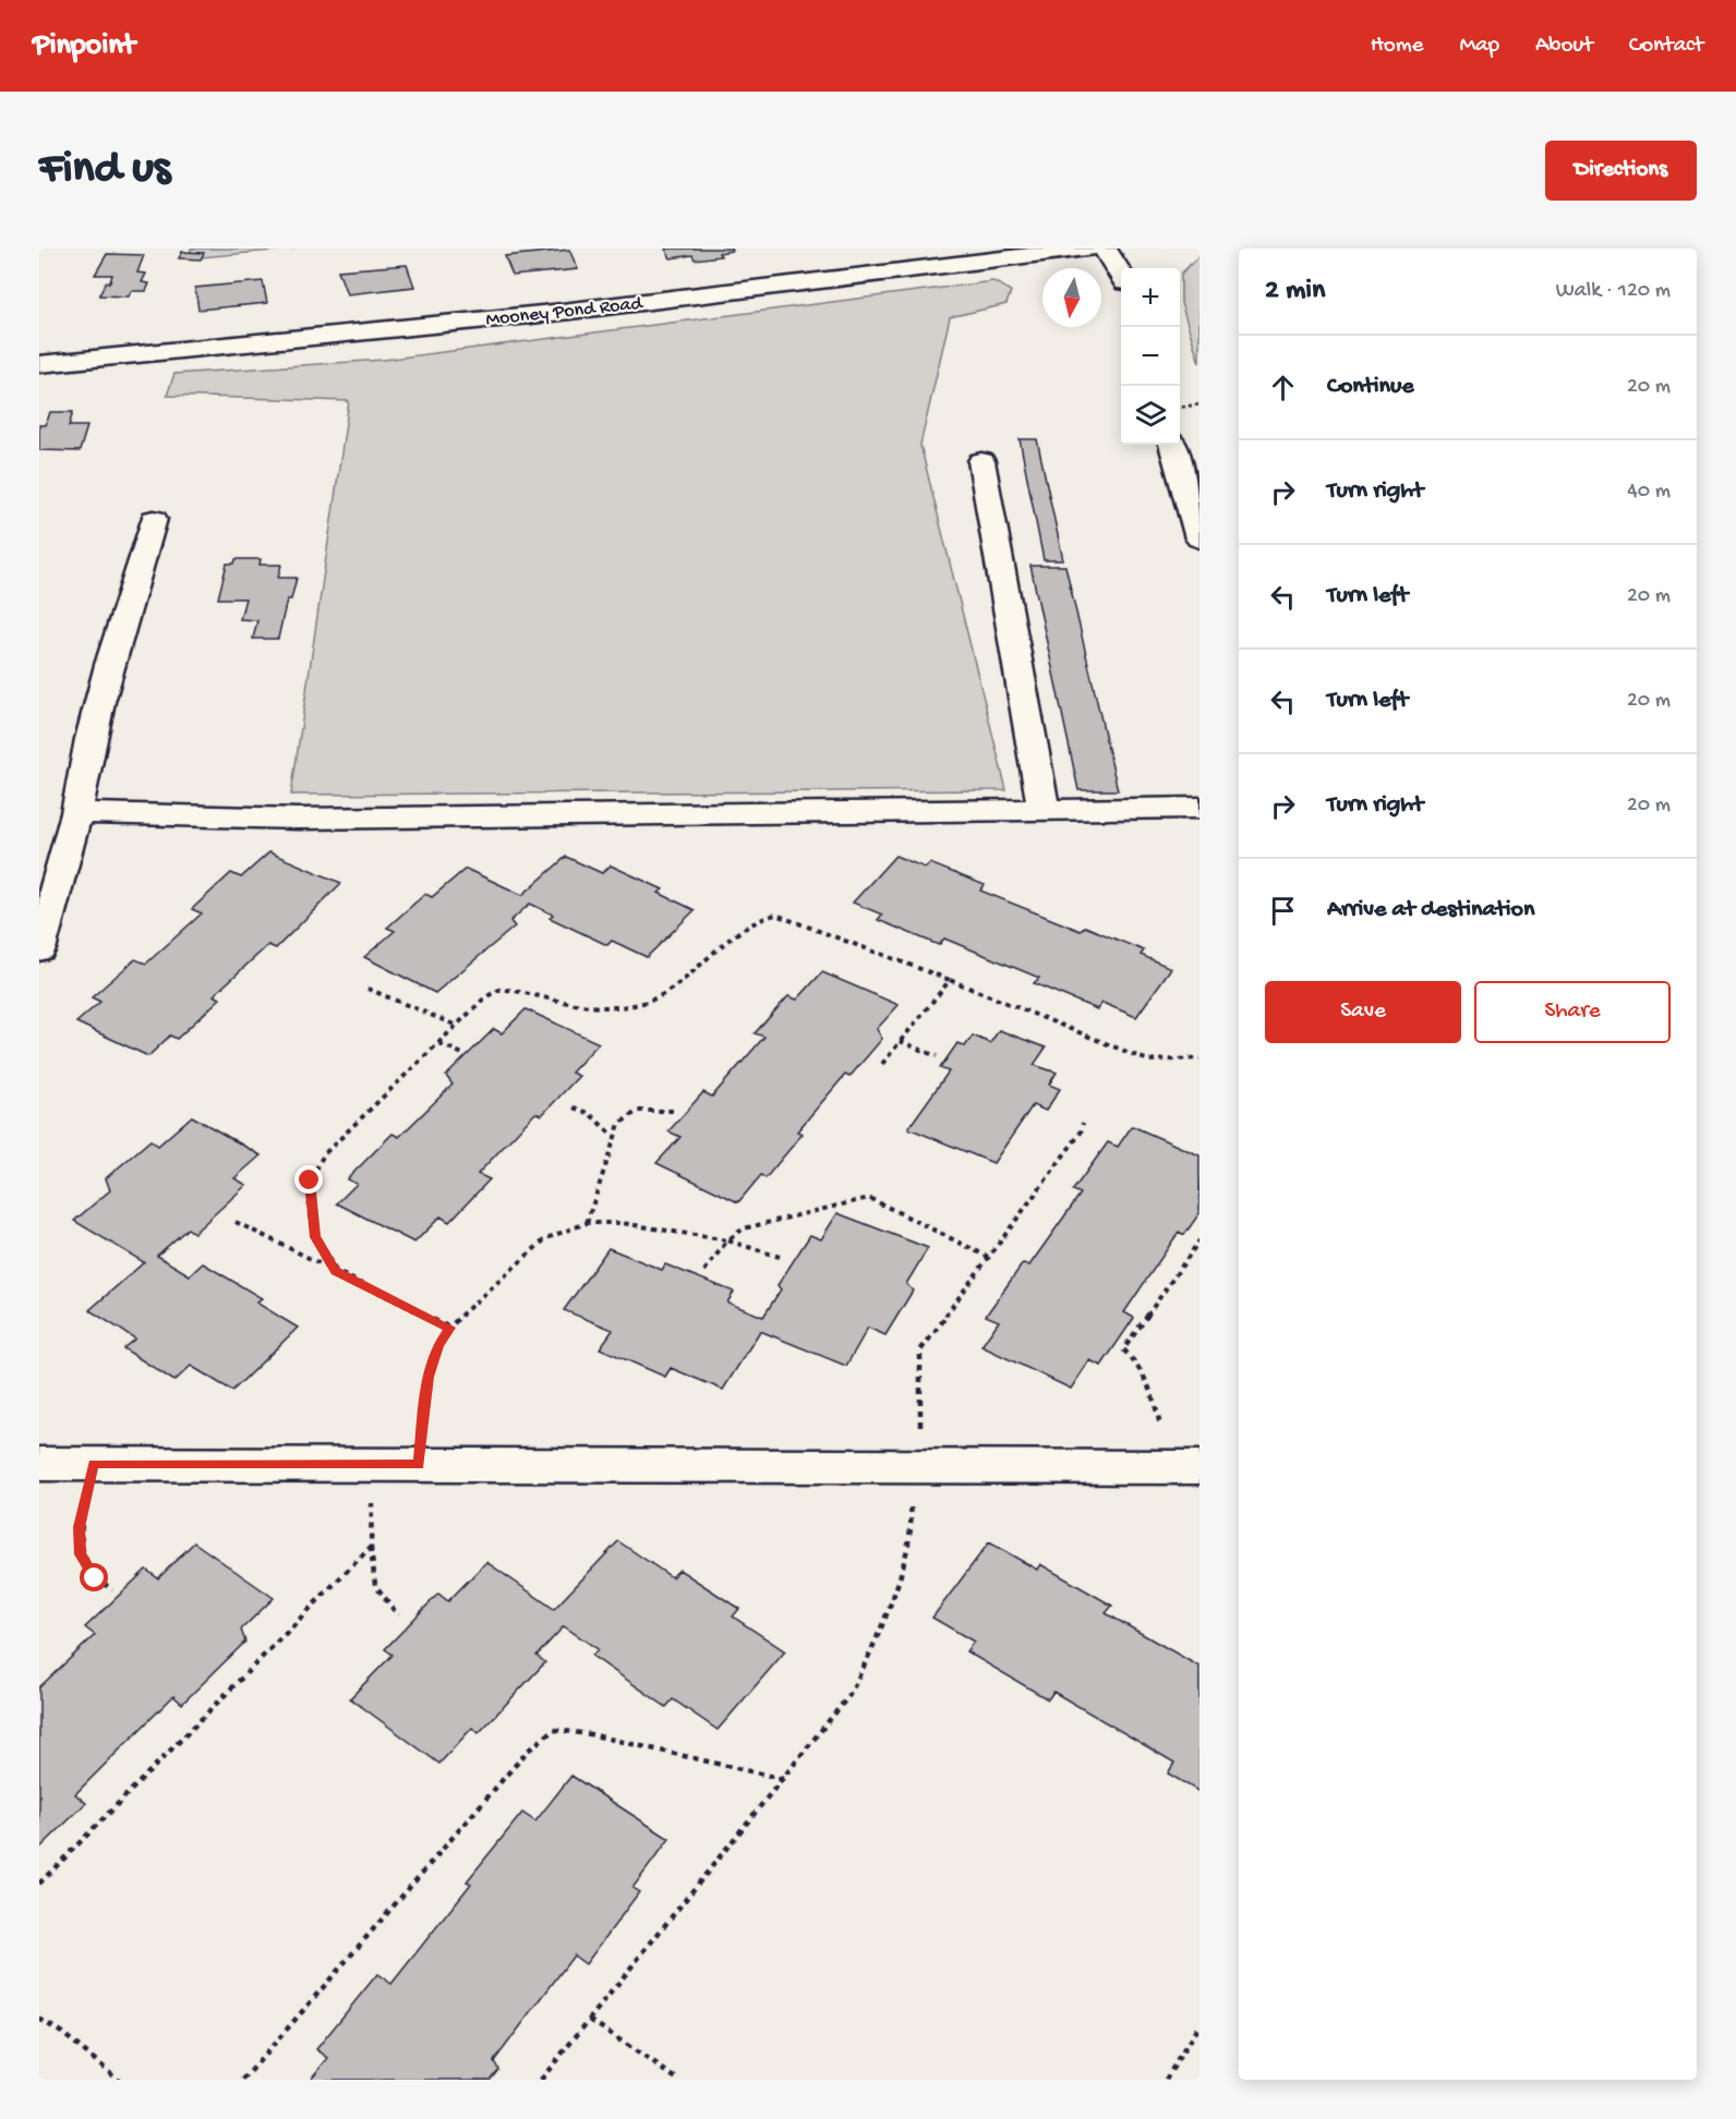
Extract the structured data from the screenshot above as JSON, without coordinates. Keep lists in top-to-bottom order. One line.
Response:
{"streets":{"street":["Mooney Pond Road"]},"north":"bottom","page":{"header":"Pinpoint","nav":["Home","Map","About","Contact"],"buttons":["Directions",["Save","Share"]],"title":"Find us","heading":["2 min","Walk · 120 m"],"map_buttons":["+","−"],"list":[["Continue","20 m"],["Turn right","40 m"],["Turn left","20 m"],["Turn left","20 m"],["Turn right","20 m"],"Arrive at destination"]}}
